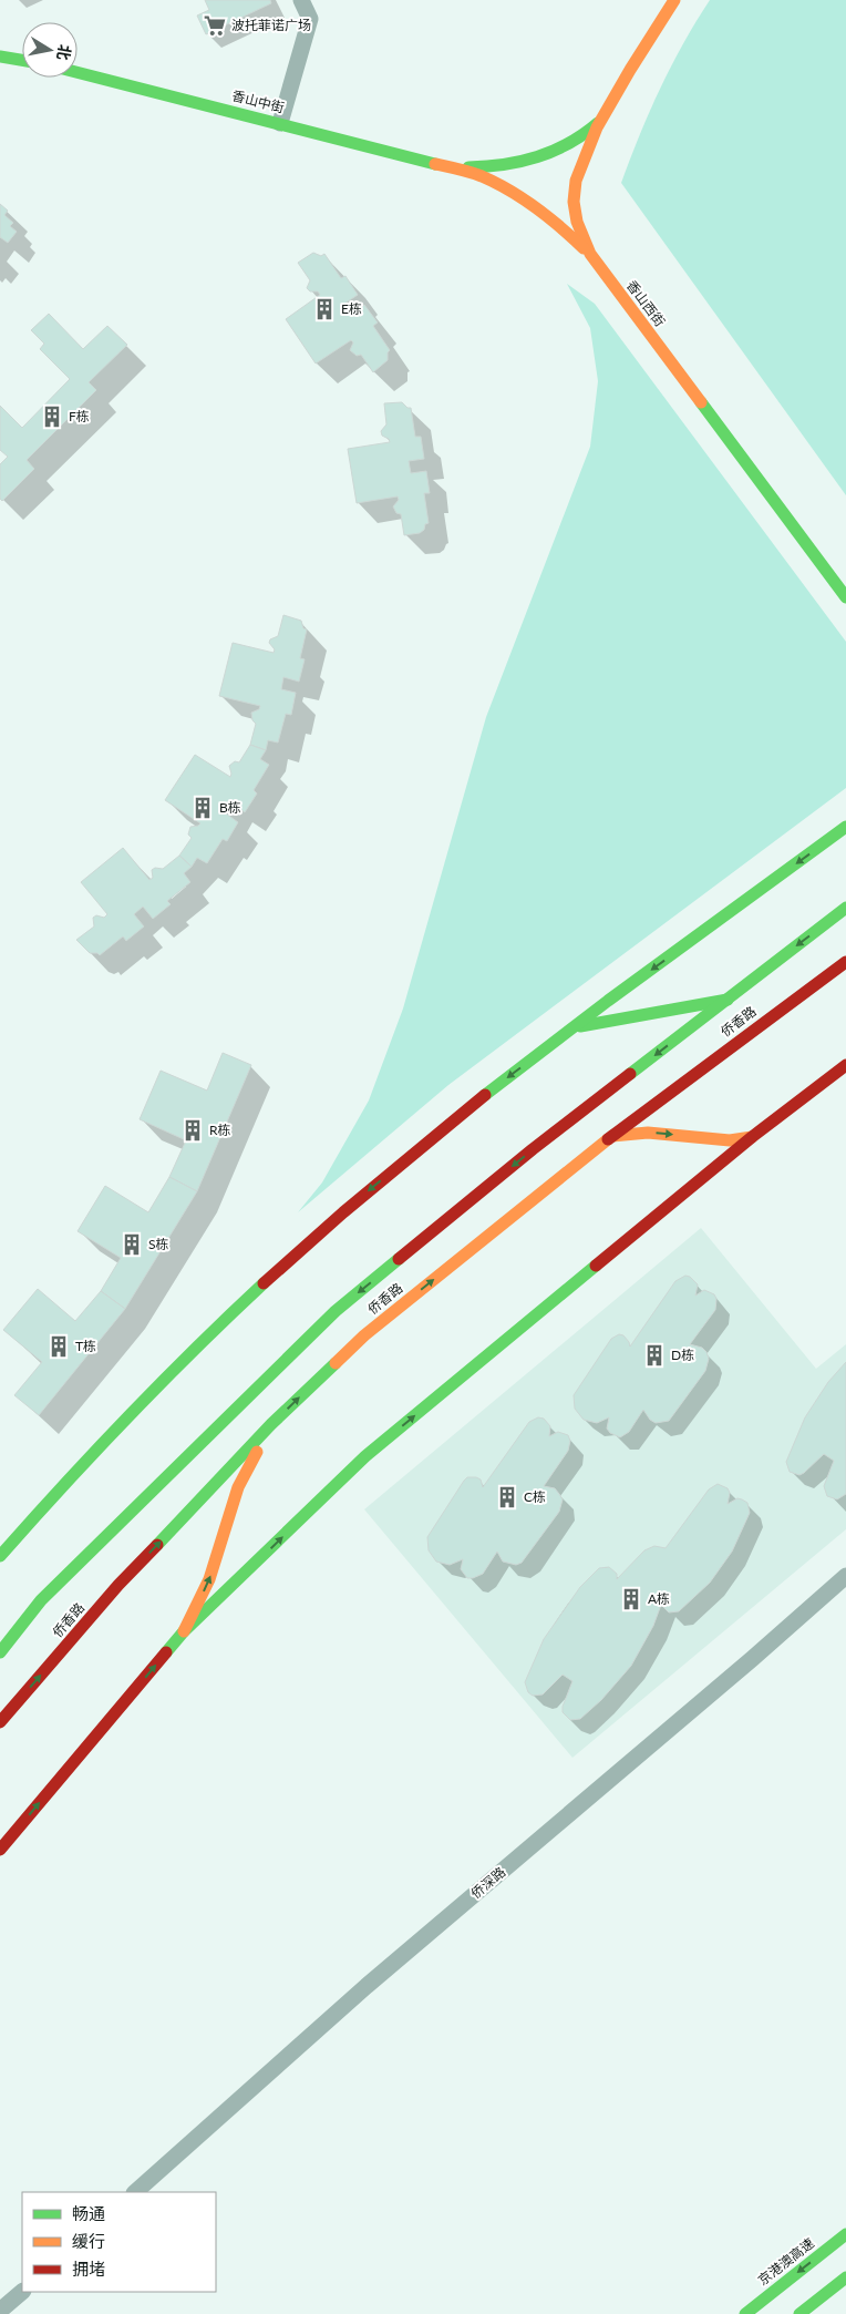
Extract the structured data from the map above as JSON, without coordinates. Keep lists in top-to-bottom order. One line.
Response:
{"streets":{"main road":["香山中街","香山西街","侨香路","京港澳高速"],"street":["侨深路"]},"crossings":[["香山中街","香山西街"]],"places":{"supermarket":["波托菲诺广场"],"building":["E栋","F栋","B栋","R栋","S栋","T栋","D栋","C栋","A栋"]},"legend":["畅通","缓行","拥堵"],"north":"right"}
